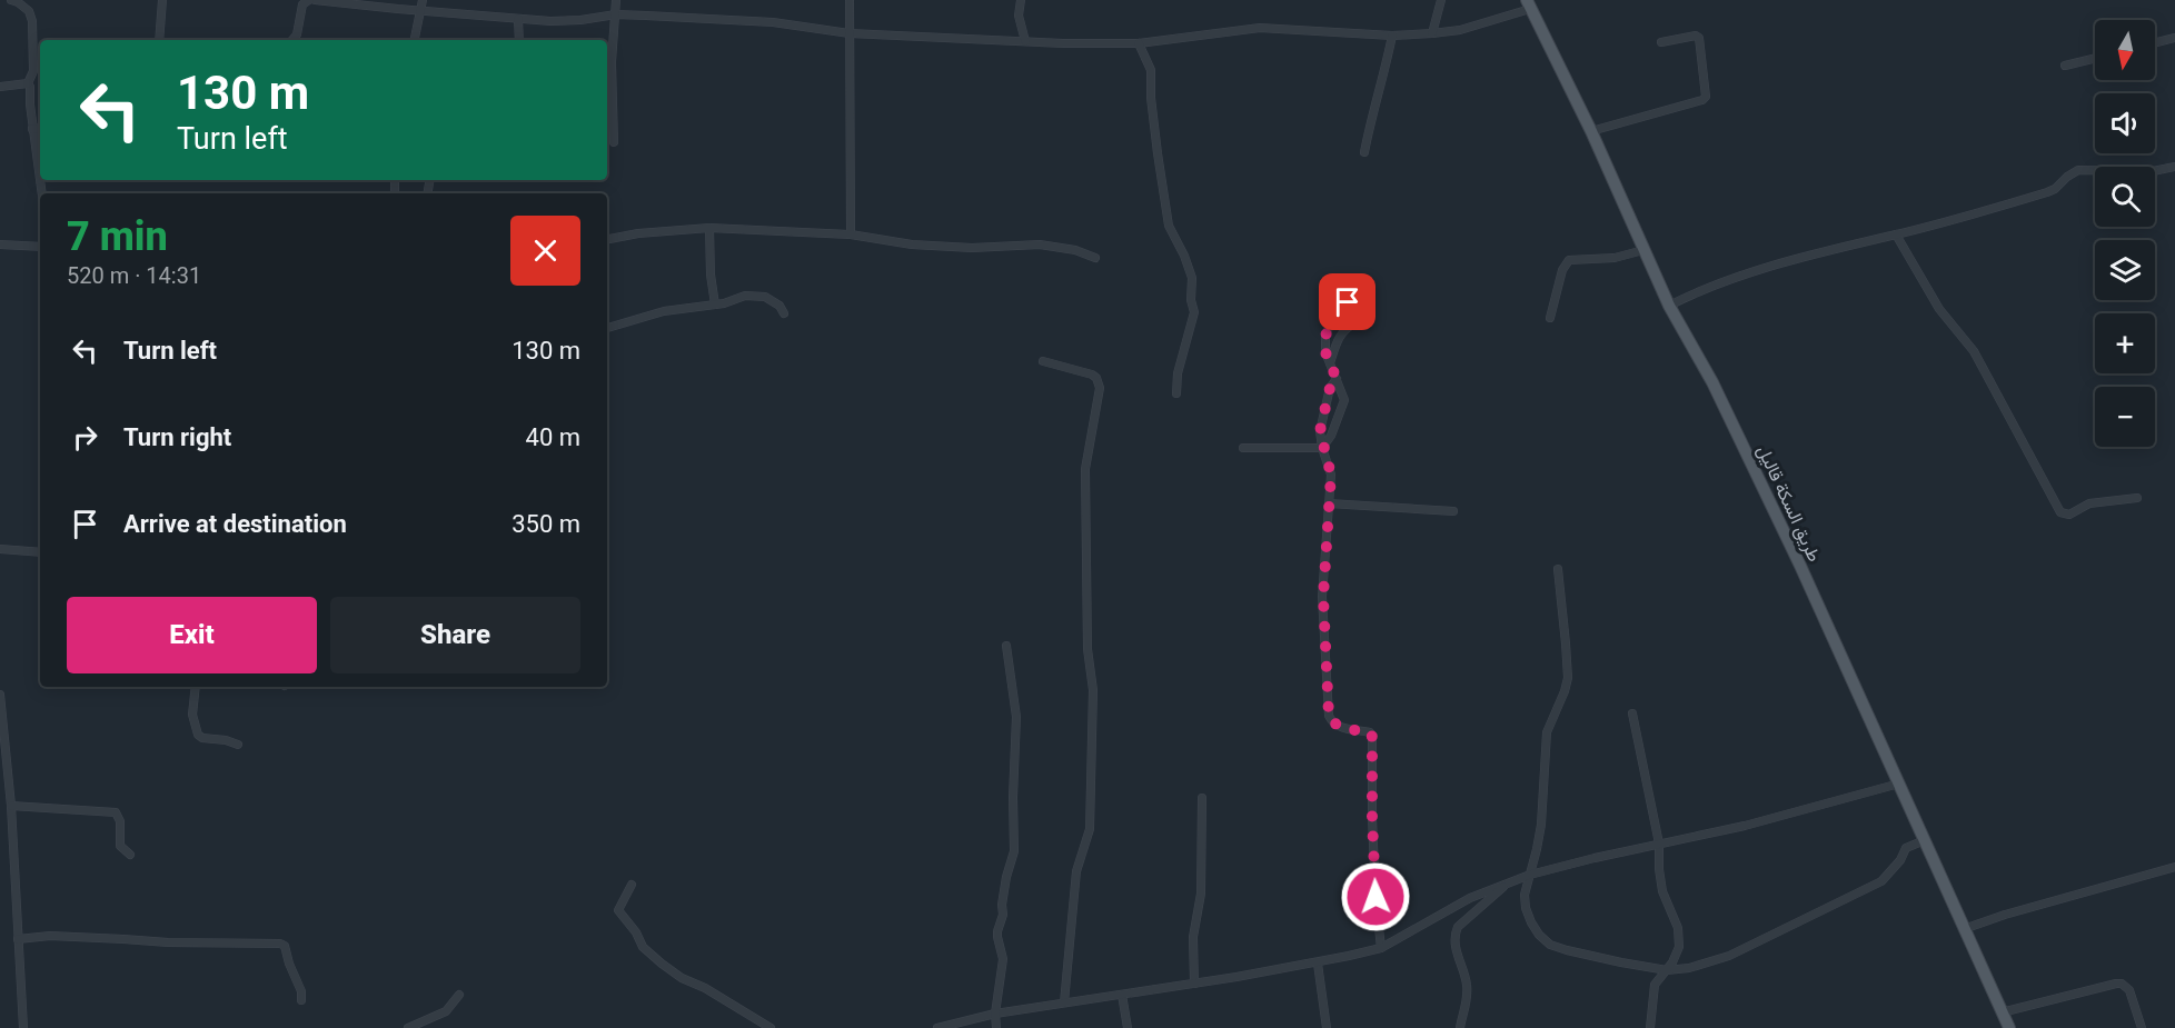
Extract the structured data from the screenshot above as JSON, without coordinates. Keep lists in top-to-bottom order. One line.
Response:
{"streets":{"main road":["طريق السكة قاليل"]},"north":"bottom","page":{"map_buttons":["+","−"],"turn":["130 m","Turn left"],"heading":["7 min","520 m · 14:31"],"list":[{"name":"Turn left","value":"130 m"},{"name":"Turn right","value":"40 m"},{"name":"Arrive at destination","value":"350 m"}],"buttons":["Exit","Share"]}}
